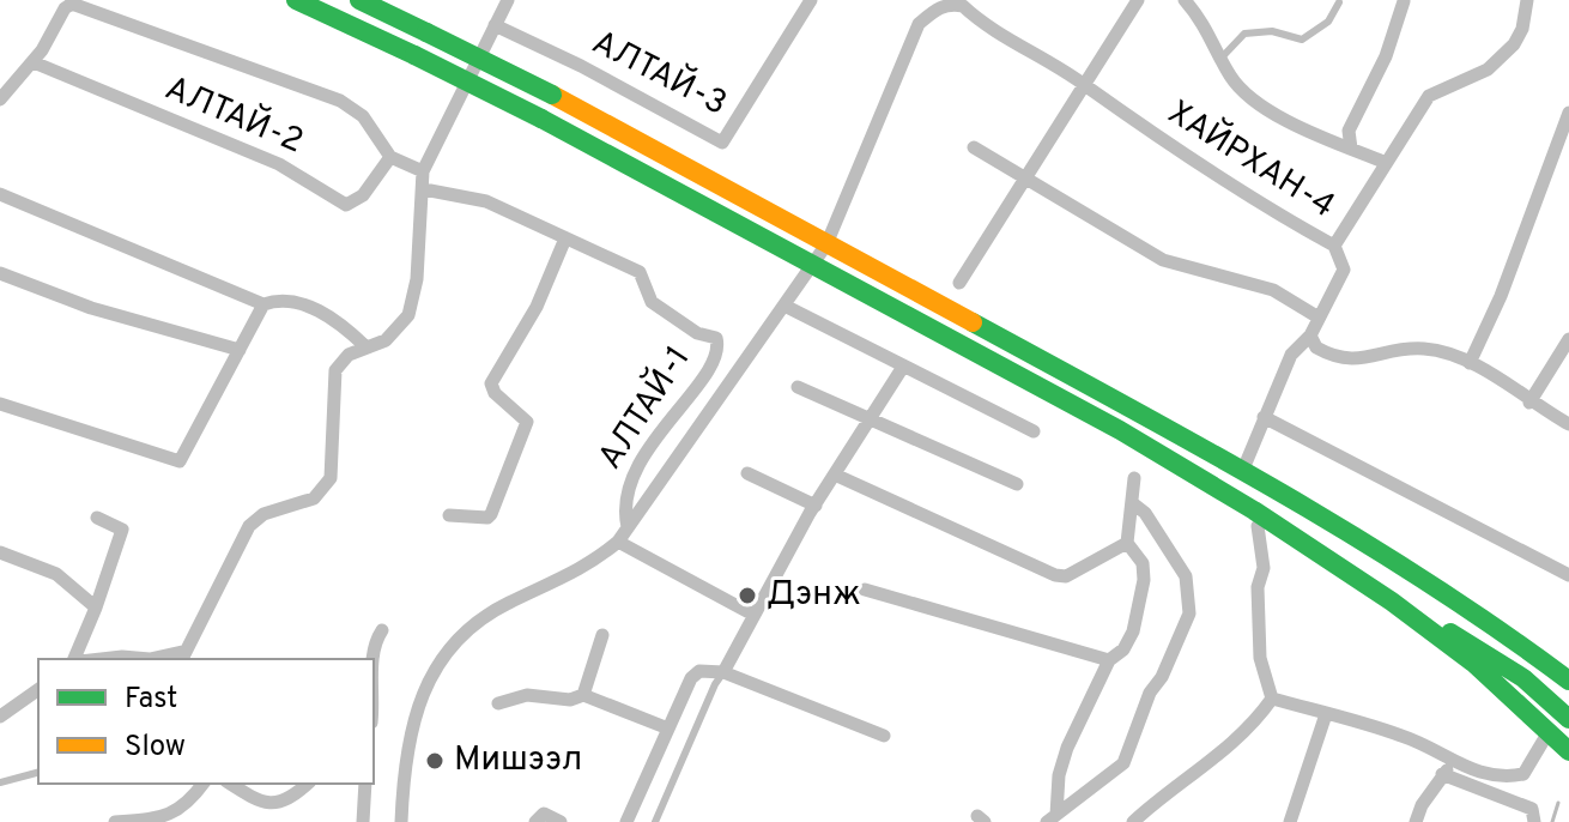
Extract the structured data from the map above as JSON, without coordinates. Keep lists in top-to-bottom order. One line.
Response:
{"streets":{"street":["АЛТАЙ-3","АЛТАЙ-2","ХАЙРХАН-4","АЛТАЙ-1"]},"places":["Дэнж","Мишээл"],"legend":["Fast","Slow"]}
